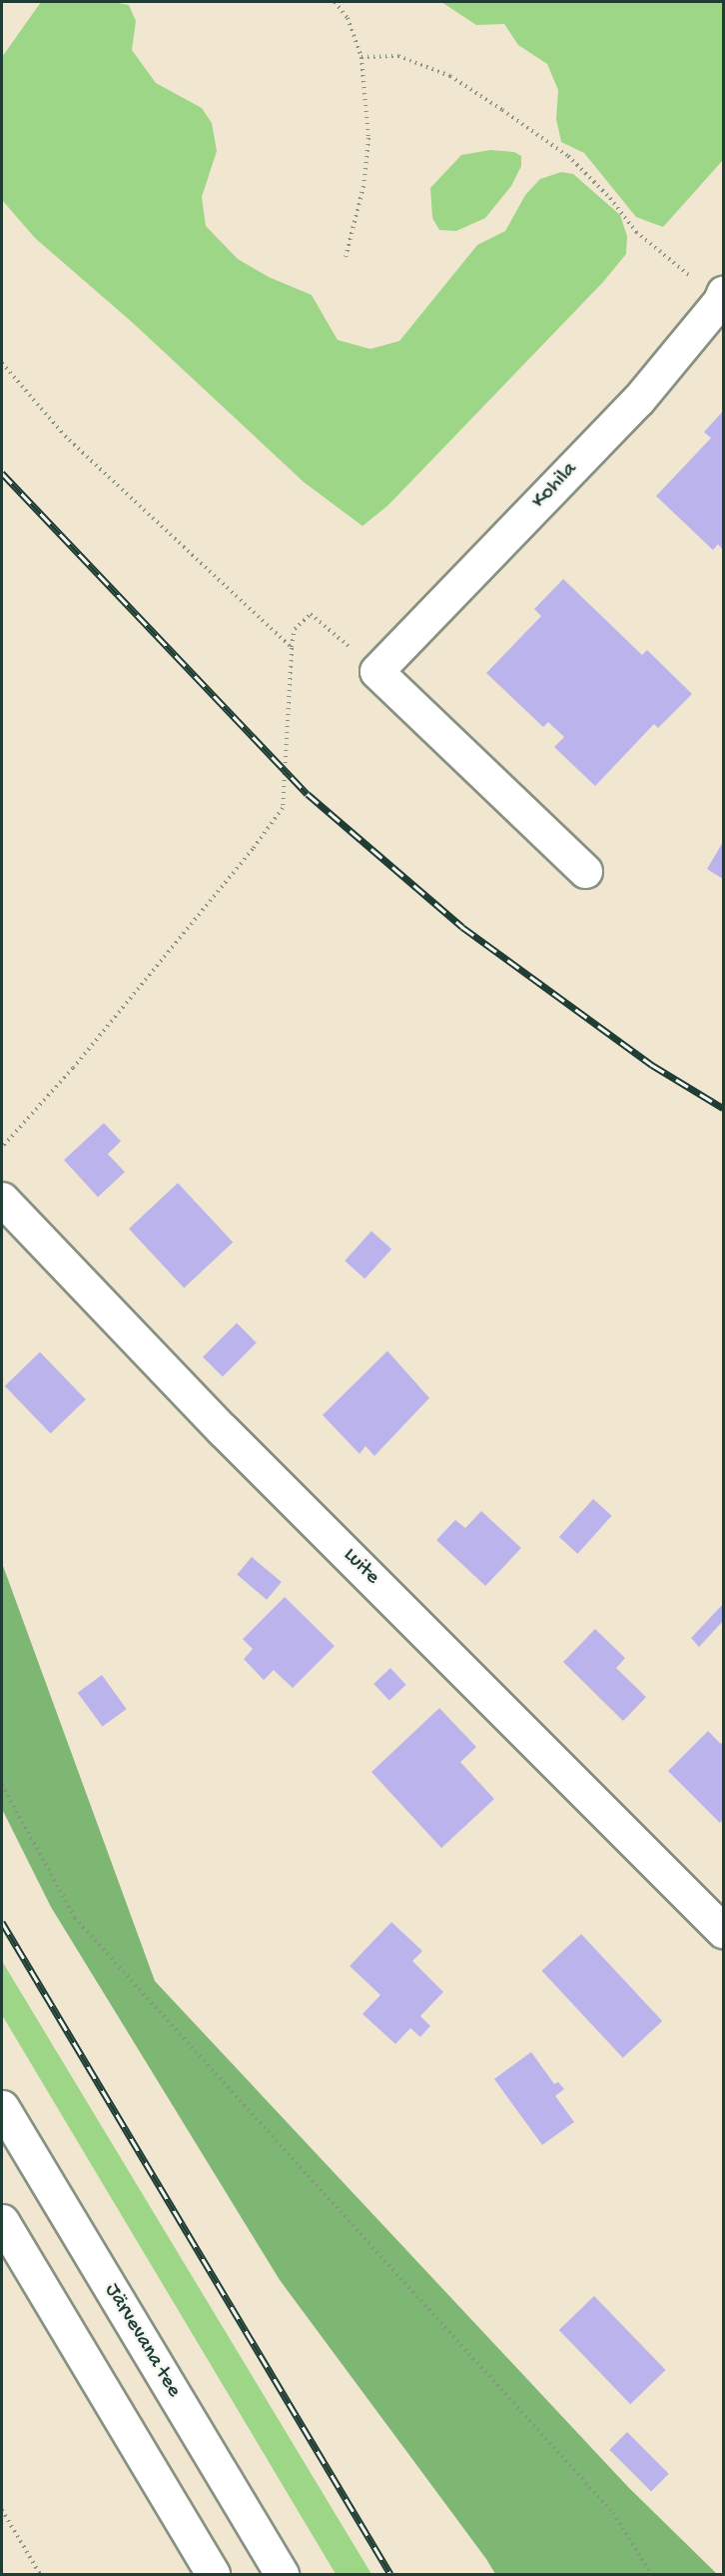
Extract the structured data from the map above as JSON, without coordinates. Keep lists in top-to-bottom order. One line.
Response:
{"streets":{"main road":["Kohila","Luite","Järvevana tee"]}}
